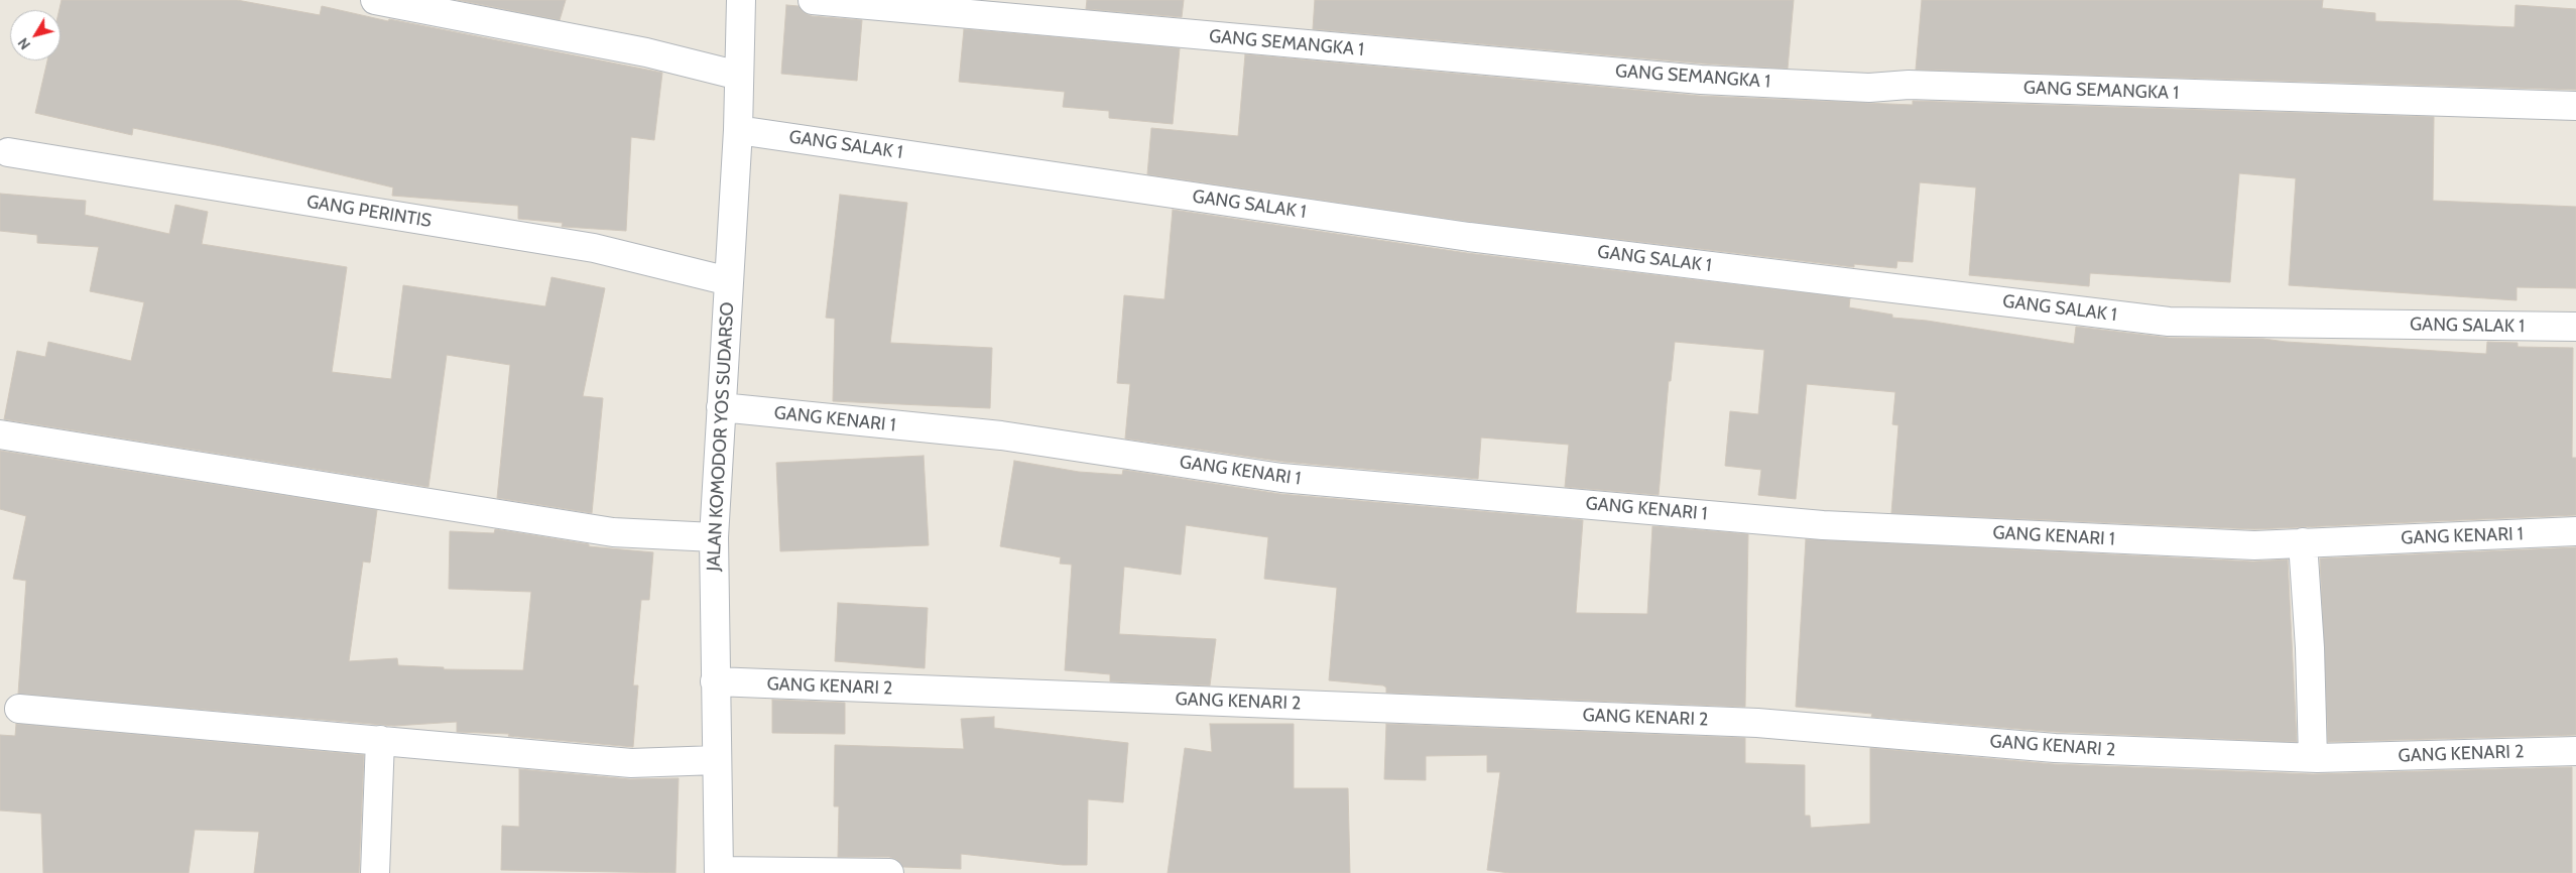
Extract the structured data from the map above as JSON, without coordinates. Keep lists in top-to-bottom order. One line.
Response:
{"streets":{"street":["GANG SEMANGKA 1","GANG SALAK 1","GANG PERINTIS","GANG KENARI 1","JALAN KOMODOR YOS SUDARSO","GANG KENARI 2"]},"crossings":[["GANG SALAK 1","JALAN KOMODOR YOS SUDARSO"],["GANG PERINTIS","JALAN KOMODOR YOS SUDARSO"],["GANG KENARI 1","JALAN KOMODOR YOS SUDARSO"],["JALAN KOMODOR YOS SUDARSO","GANG KENARI 2"]],"north":"bottom left"}
